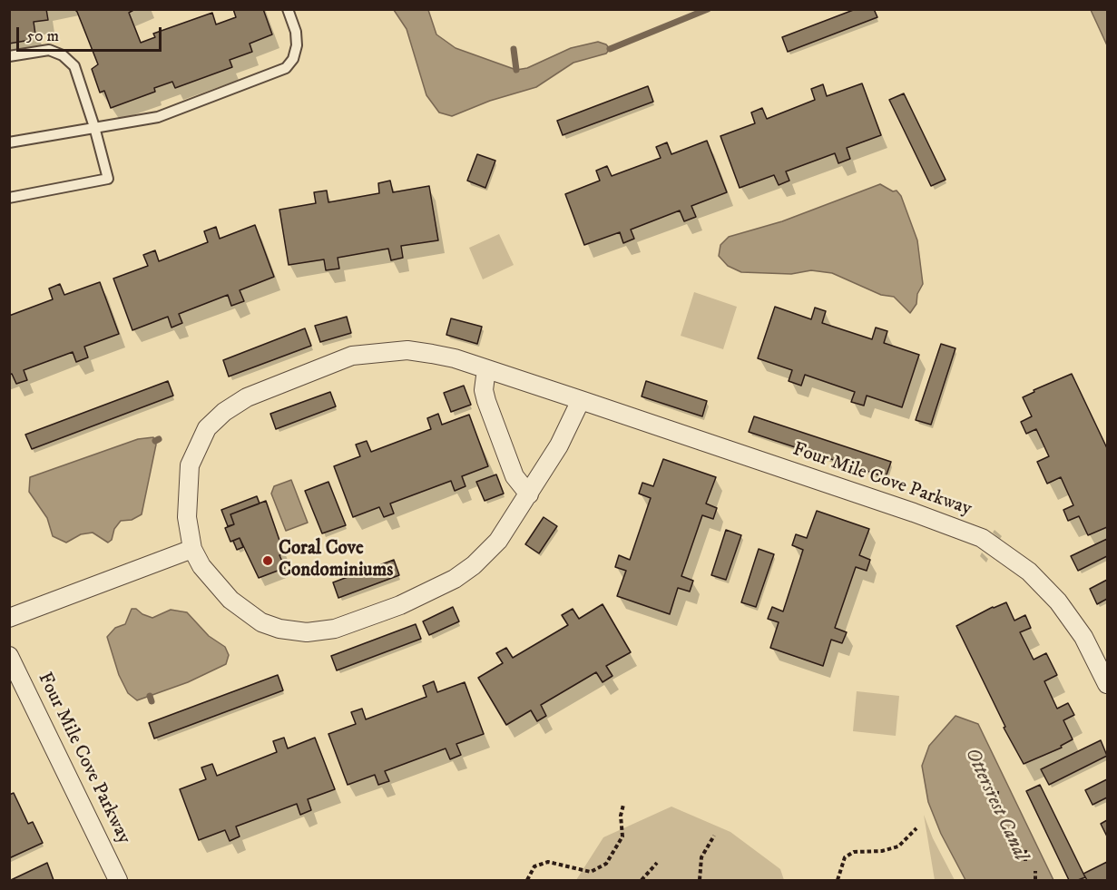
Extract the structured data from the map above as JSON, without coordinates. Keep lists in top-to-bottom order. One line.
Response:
{"streets":{"street":["Four Mile Cove Parkway"]},"water":["Ottersrest Canal"],"places":["Coral Cove Condominiums"],"scale_bar":"50 m"}
